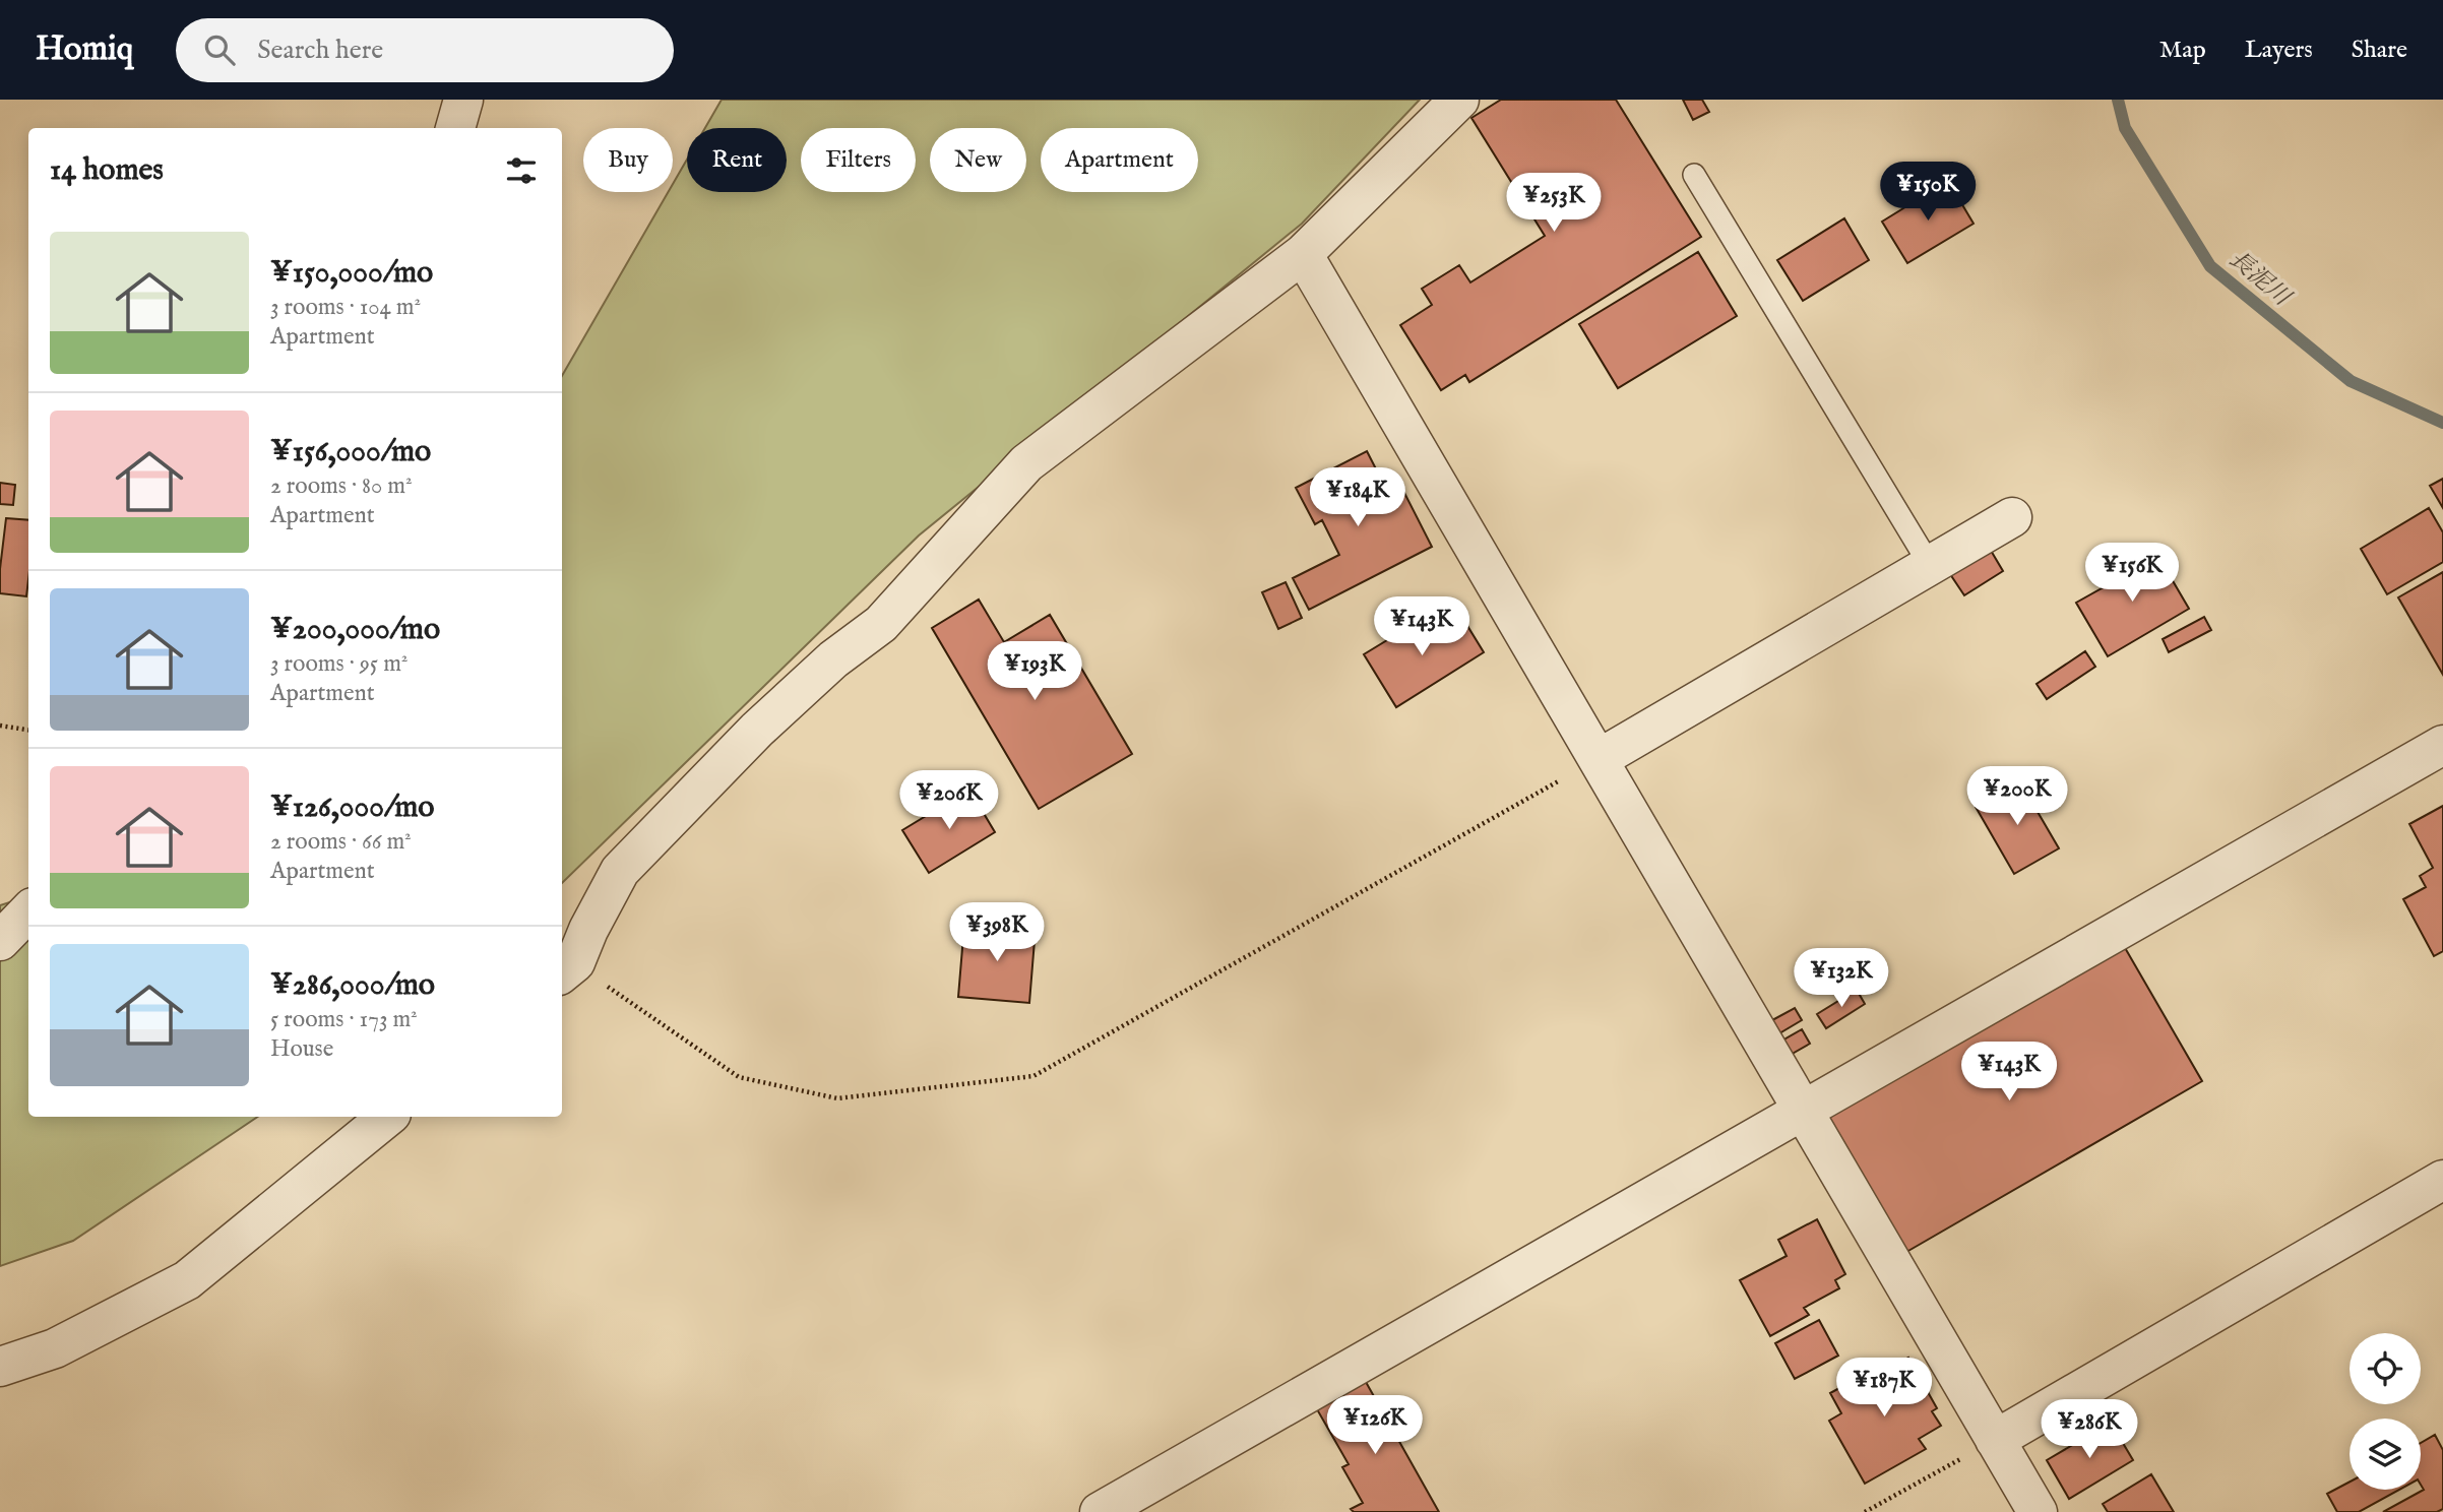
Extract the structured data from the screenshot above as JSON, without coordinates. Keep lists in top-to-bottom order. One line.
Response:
{"water":["長泥川"],"page":{"header":"Homiq","search":"Search here","nav":["Map","Layers","Share"],"chip":["Buy","Rent","Filters","New","Apartment"],"heading":"14 homes","price":["¥150K","¥253K","¥184K","¥156K","¥143K","¥193K","¥200K","¥206K","¥398K","¥132K","¥143K","¥187K","¥126K","¥286K"],"list":[{"name":"¥150,000/mo","note":"3 rooms · 104 m² · Apartment"},{"name":"¥156,000/mo","note":"2 rooms · 80 m² · Apartment"},{"name":"¥200,000/mo","note":"3 rooms · 95 m² · Apartment"},{"name":"¥126,000/mo","note":"2 rooms · 66 m² · Apartment"},{"name":"¥286,000/mo","note":"5 rooms · 173 m² · House"}]}}
